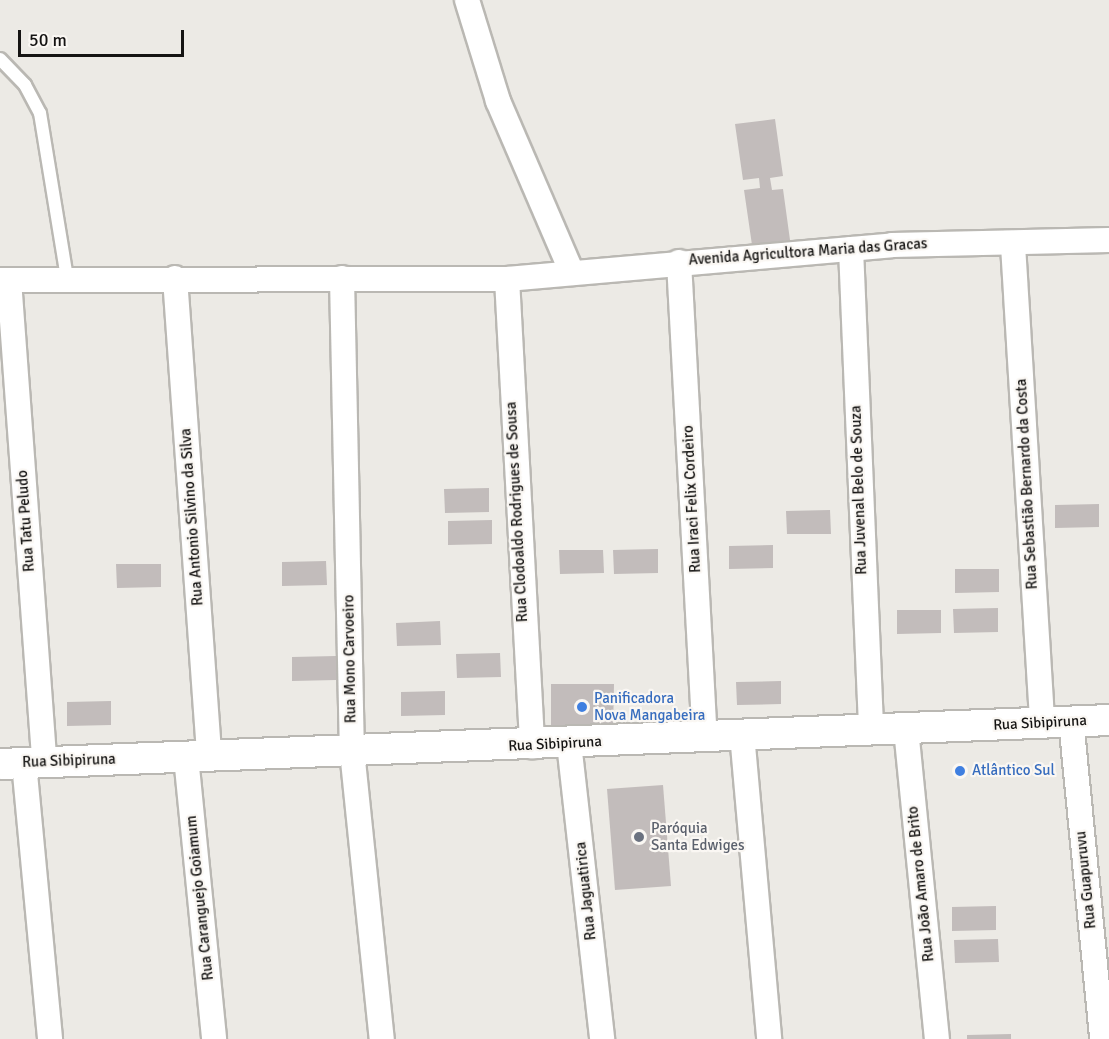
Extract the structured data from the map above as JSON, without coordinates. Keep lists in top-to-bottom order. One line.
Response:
{"streets":{"street":["Avenida Agricultora Maria das Gracas","Rua Sebastião Bernardo da Costa","Rua Juvenal Belo de Souza","Rua Iraci Felix Cordeiro","Rua Clodoaldo Rodrigues de Sousa","Rua Antonio Silvino da Silva","Rua Tatu Peludo","Rua Mono Carvoeiro","Rua Sibipiruna","Rua Guapuruvu","Rua João Amaro de Brito","Rua Jaguatirica","Rua Caranguejo Goiamum"]},"crossings":[["Avenida Agricultora Maria das Gracas","Rua Sebastião Bernardo da Costa"],["Avenida Agricultora Maria das Gracas","Rua Juvenal Belo de Souza"],["Avenida Agricultora Maria das Gracas","Rua Iraci Felix Cordeiro"],["Avenida Agricultora Maria das Gracas","Rua Clodoaldo Rodrigues de Sousa"],["Avenida Agricultora Maria das Gracas","Rua Antonio Silvino da Silva"],["Avenida Agricultora Maria das Gracas","Rua Tatu Peludo"],["Avenida Agricultora Maria das Gracas","Rua Mono Carvoeiro"],["Rua Sebastião Bernardo da Costa","Rua Sibipiruna"],["Rua Sebastião Bernardo da Costa","Rua Guapuruvu"],["Rua Juvenal Belo de Souza","Rua Sibipiruna"],["Rua Iraci Felix Cordeiro","Rua Sibipiruna"],["Rua Clodoaldo Rodrigues de Sousa","Rua Sibipiruna"],["Rua Antonio Silvino da Silva","Rua Sibipiruna"],["Rua Antonio Silvino da Silva","Rua Caranguejo Goiamum"],["Rua Tatu Peludo","Rua Sibipiruna"],["Rua Mono Carvoeiro","Rua Sibipiruna"],["Rua Sibipiruna","Rua Guapuruvu"],["Rua Sibipiruna","Rua João Amaro de Brito"],["Rua Sibipiruna","Rua Jaguatirica"],["Rua Sibipiruna","Rua Caranguejo Goiamum"]],"places":["Panificadora Nova Mangabeira","Atlântico Sul","Paróquia Santa Edwiges"],"scale_bar":"50 m"}
